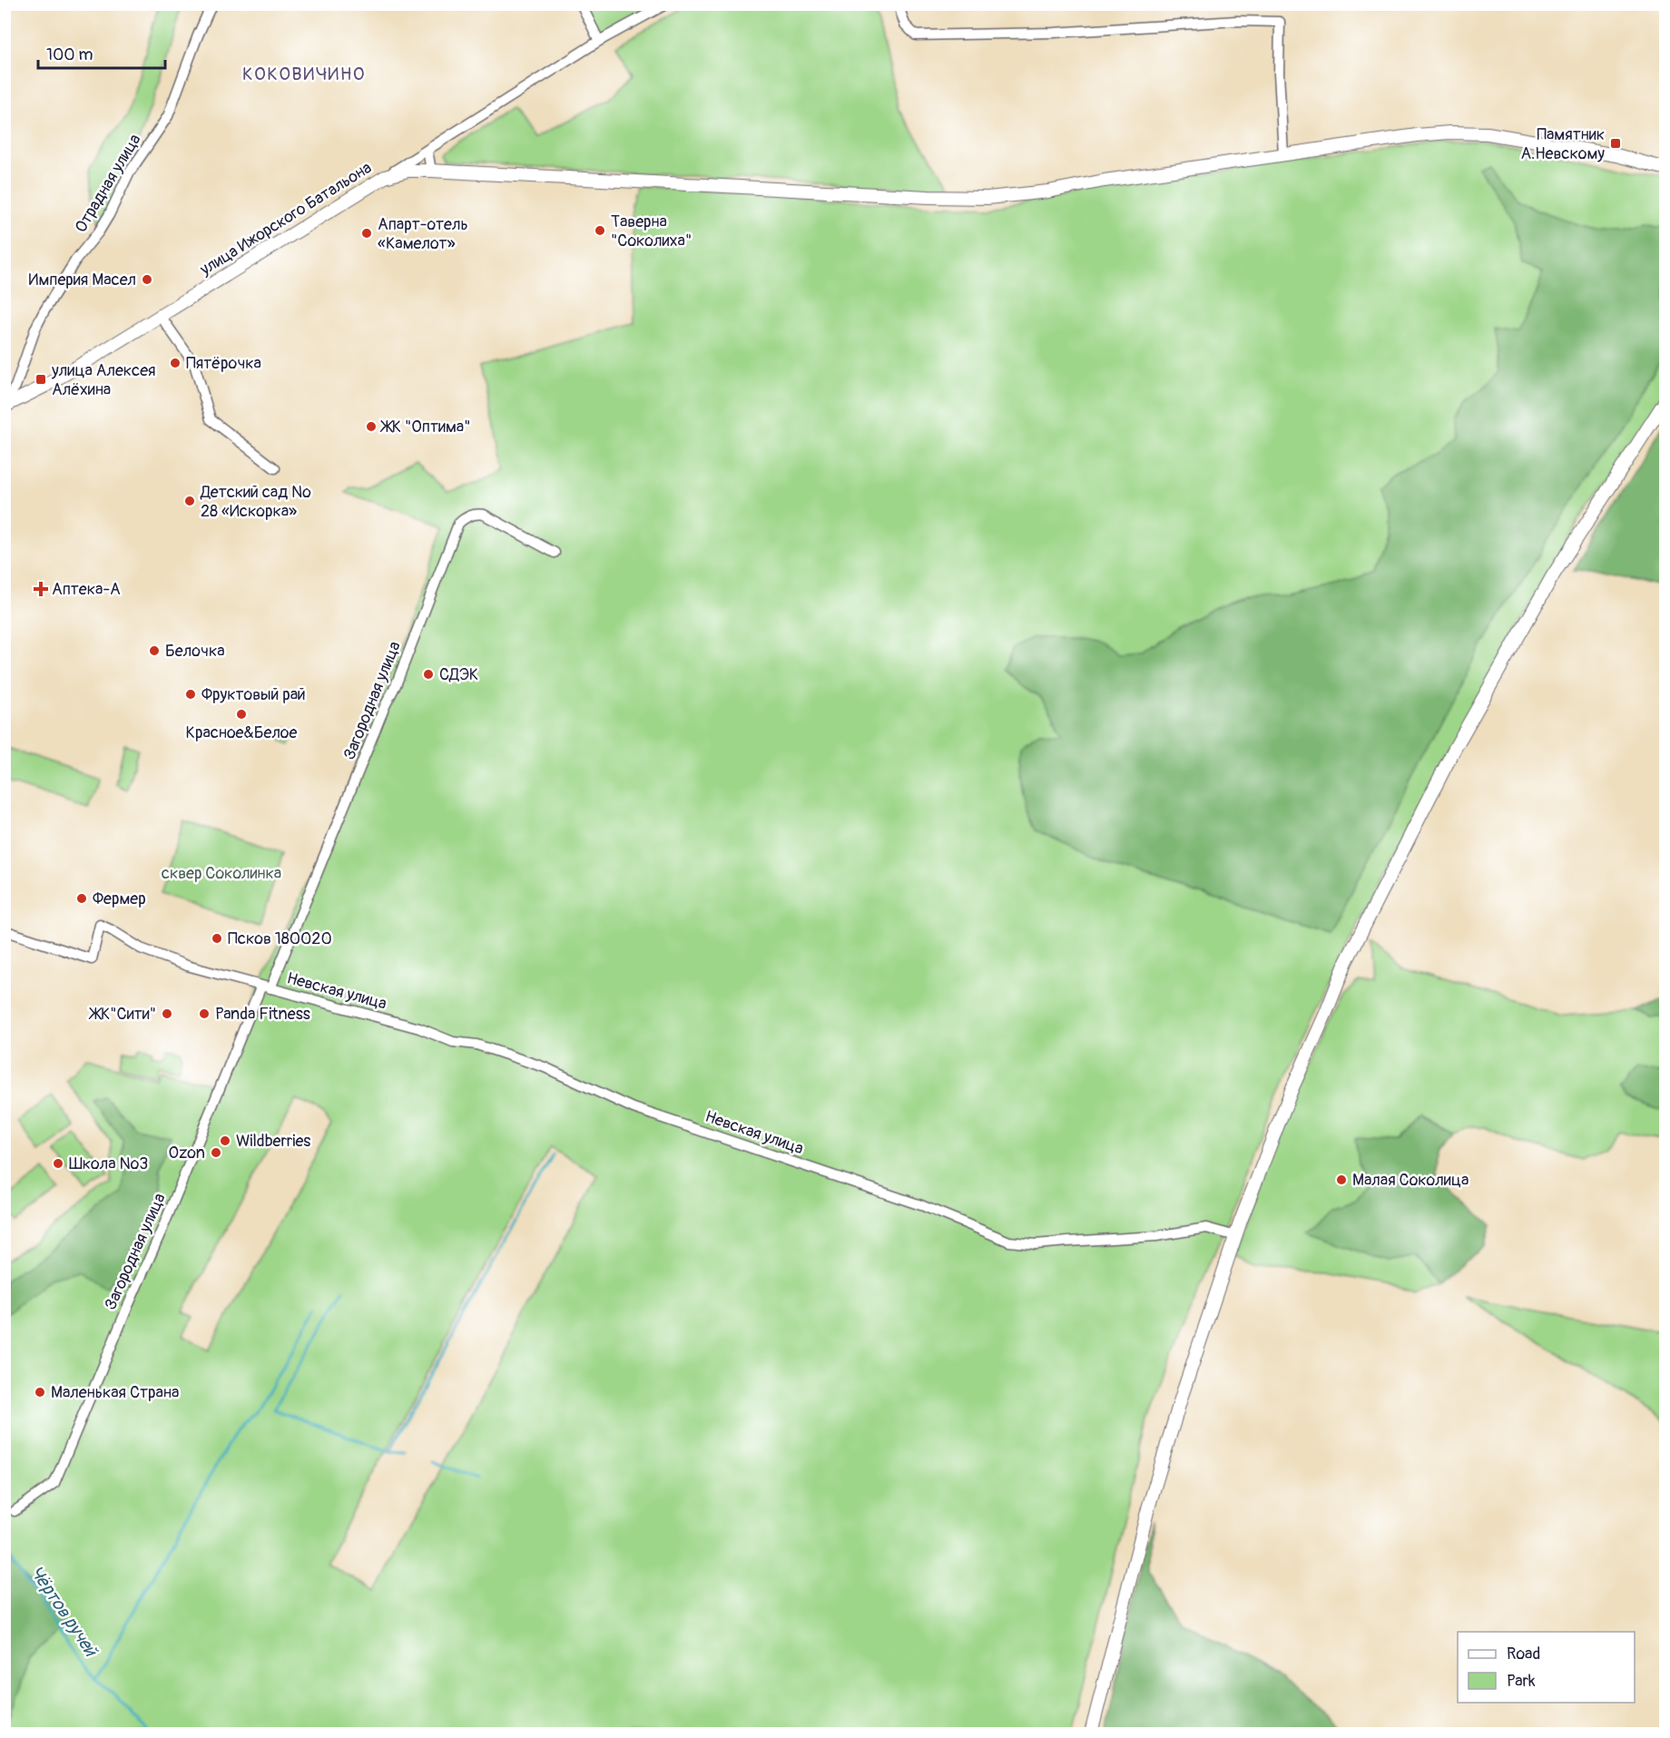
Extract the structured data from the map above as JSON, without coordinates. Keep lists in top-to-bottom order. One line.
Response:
{"streets":{"street":["Отрадная улица","улица Ижорского Батальона","Загородная улица","Невская улица"]},"crossings":[["Отрадная улица","улица Ижорского Батальона"],["Загородная улица","Невская улица"]],"districts":["КОКОВИЧИНО"],"water":["Чёртов ручей"],"parks":["сквер Соколинка"],"places":{"transit":["Памятник А.Невскому","улица Алексея Алёхина"],"other":["Таверна \"Соколиха\"","Апарт-отель «Камелот»","Империя Масел","Пятёрочка","ЖК \"Оптима\"","Детский сад № 28 «Искорка»","Белочка","СДЭК","Фруктовый рай","Красное&Белое","Фермер","Псков 180020","ЖК\"Сити\"","Panda Fitness","Wildberries","Ozon","Школа №3","Малая Соколица","Маленькая Страна"],"health":["Аптека-А"]},"legend":["Road","Park"],"scale_bar":"100 m"}
